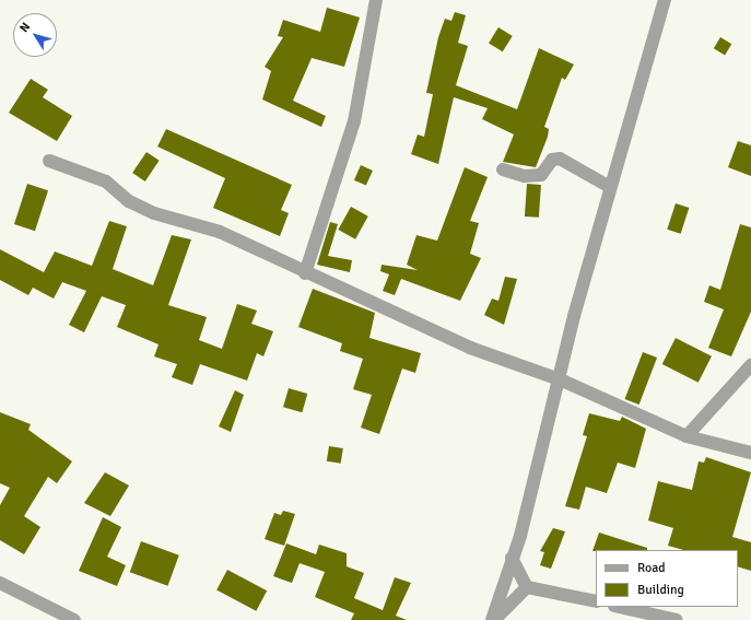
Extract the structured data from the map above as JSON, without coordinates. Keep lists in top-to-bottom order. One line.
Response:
{"legend":["Road","Building"],"north":"top left"}
